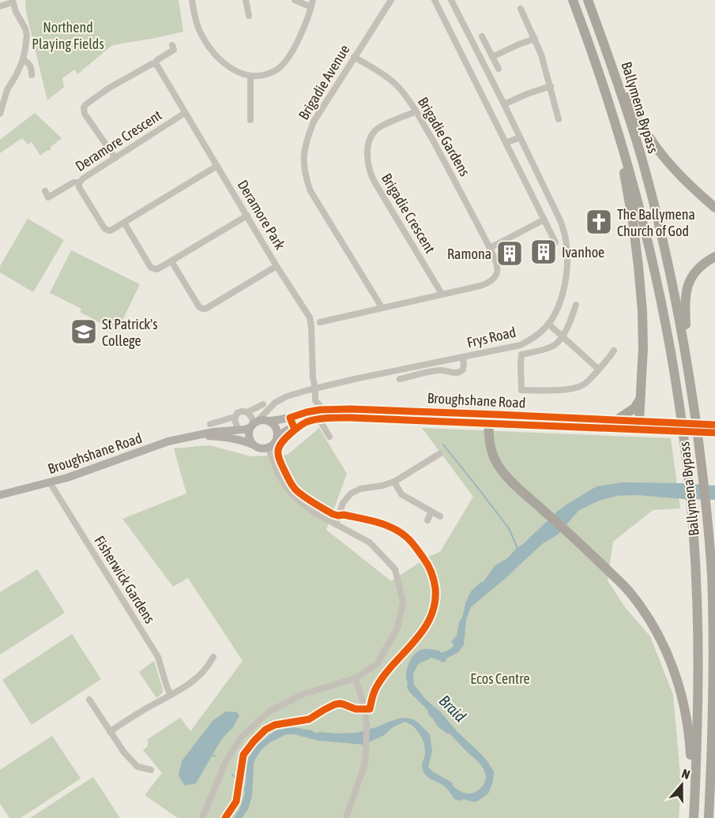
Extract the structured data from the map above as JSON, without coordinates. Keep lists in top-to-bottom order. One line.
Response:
{"streets":{"highway":["Ballymena Bypass"],"main road":["Broughshane Road"],"street":["Brigadie Avenue","Brigadie Gardens","Deramore Crescent","Brigadie Crescent","Deramore Park","Frys Road","Fisherwick Gardens"]},"crossings":[["Brigadie Avenue","Brigadie Gardens"],["Brigadie Gardens","Brigadie Crescent"],["Deramore Crescent","Deramore Park"],["Deramore Park","Frys Road"],["Deramore Park","Broughshane Road"],["Frys Road","Broughshane Road"],["Broughshane Road","Fisherwick Gardens"]],"water":["Braid"],"parks":["Northend Playing Fields","Ecos Centre"],"places":{"church":["The Ballymena Church of God"],"building":["Ivanhoe","Ramona"],"school or university":["St Patrick's College"]},"north":"top"}
